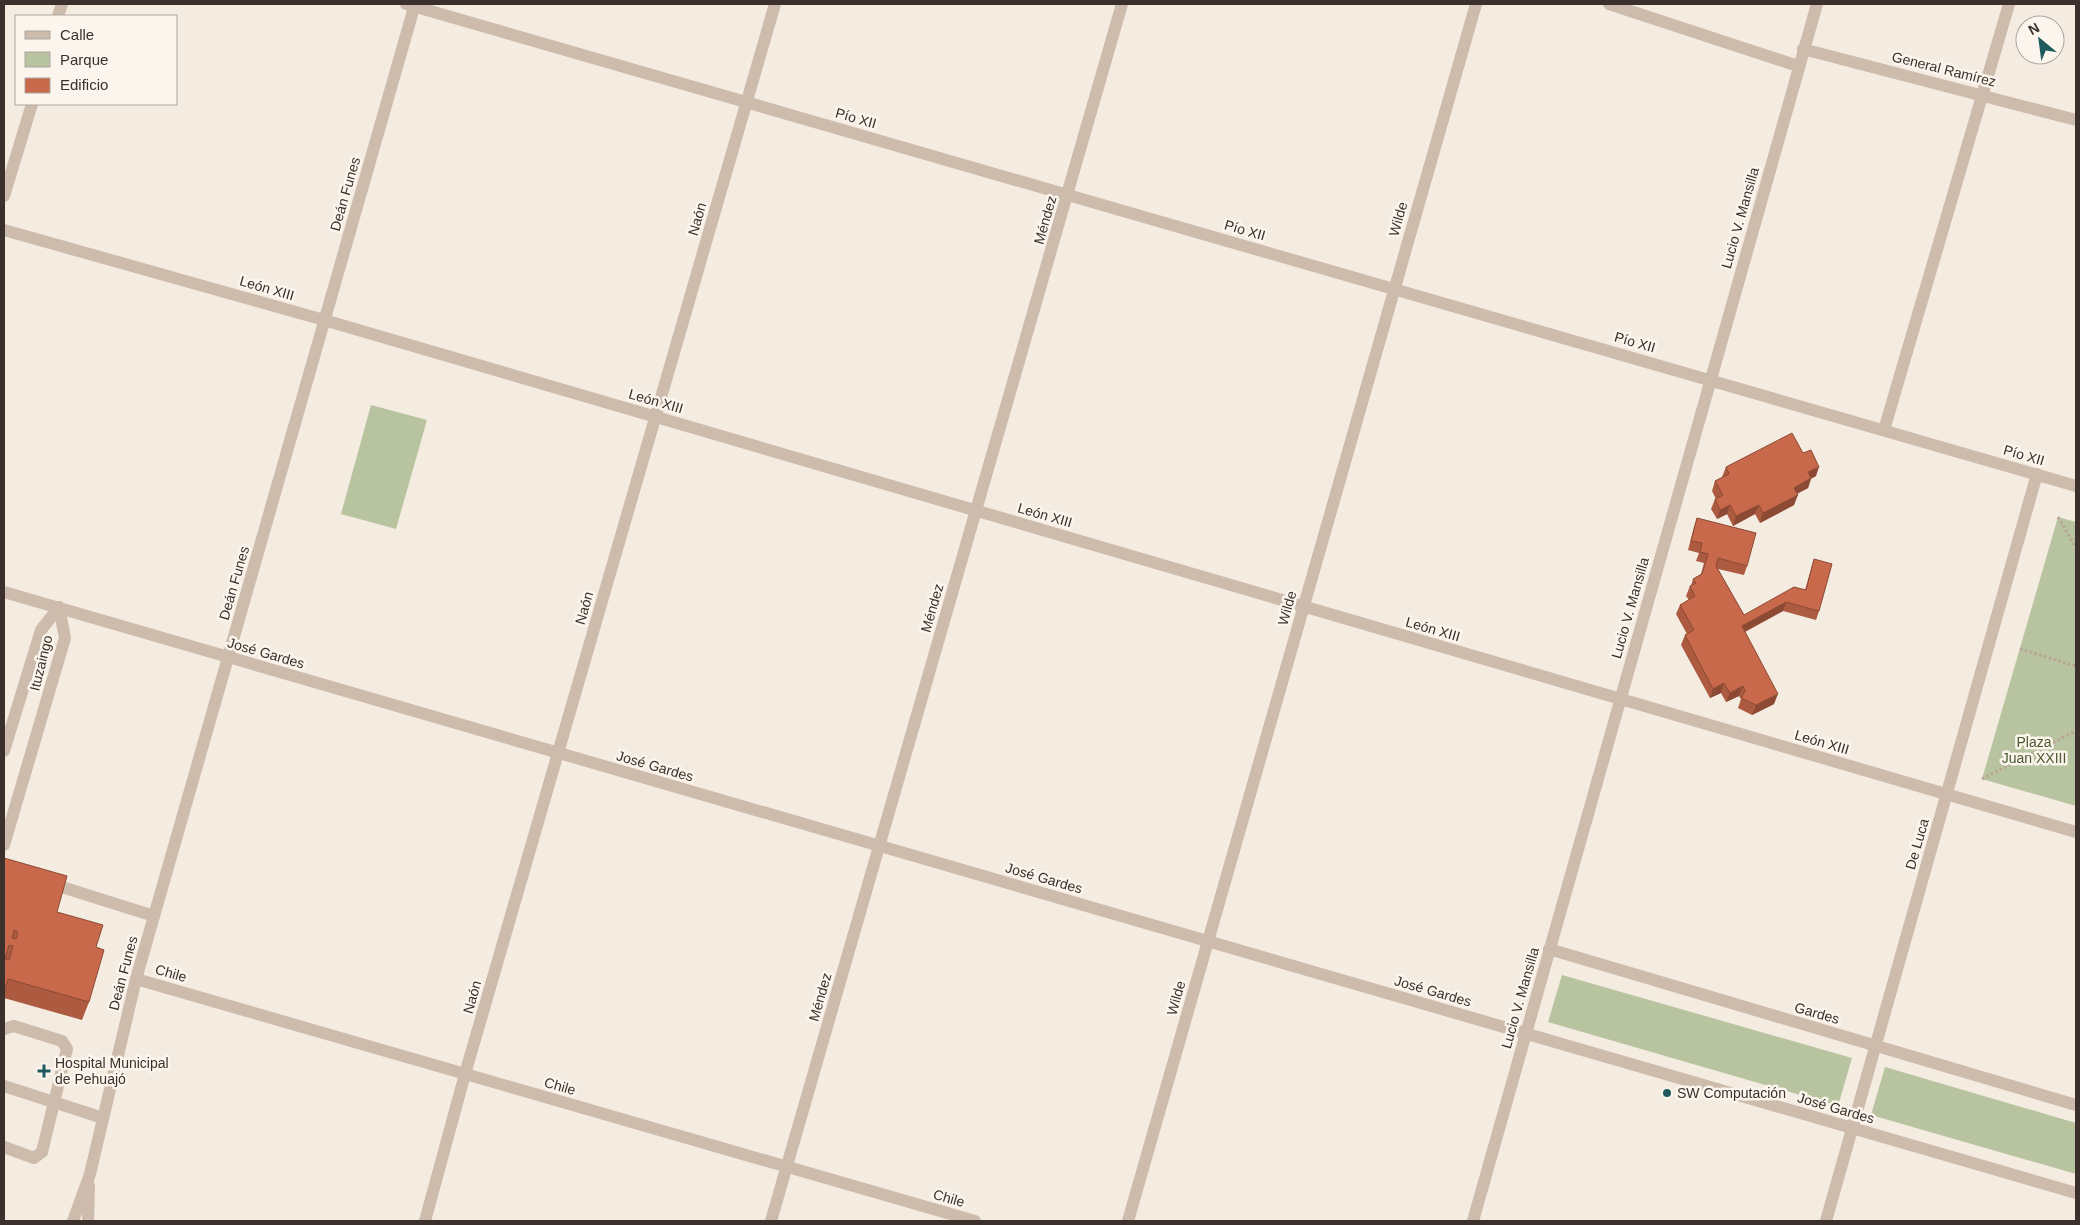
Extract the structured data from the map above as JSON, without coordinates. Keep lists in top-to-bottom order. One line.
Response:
{"streets":{"street":["General Ramírez","Pío XII","Deán Funes","Lucio V. Mansilla","Naón","Wilde","Méndez","León XIII","José Gardes","Ituzaingo","De Luca","Chile","Gardes"]},"crossings":[["General Ramírez","Lucio V. Mansilla"],["Pío XII","Deán Funes"],["Pío XII","Lucio V. Mansilla"],["Pío XII","Naón"],["Pío XII","Wilde"],["Pío XII","Méndez"],["Pío XII","De Luca"],["Deán Funes","León XIII"],["Deán Funes","José Gardes"],["Deán Funes","Chile"],["Lucio V. Mansilla","León XIII"],["Lucio V. Mansilla","José Gardes"],["Lucio V. Mansilla","Gardes"],["Naón","León XIII"],["Naón","José Gardes"],["Naón","Chile"],["Wilde","León XIII"],["Wilde","José Gardes"],["Méndez","León XIII"],["Méndez","José Gardes"],["Méndez","Chile"],["León XIII","De Luca"],["José Gardes","Ituzaingo"],["José Gardes","De Luca"],["De Luca","Gardes"]],"parks":["Plaza Juan XXIII"],"places":{"health":["Hospital Municipal de Pehuajó"],"other":["SW Computación"]},"legend":["Calle","Parque","Edificio"],"north":"top left"}
